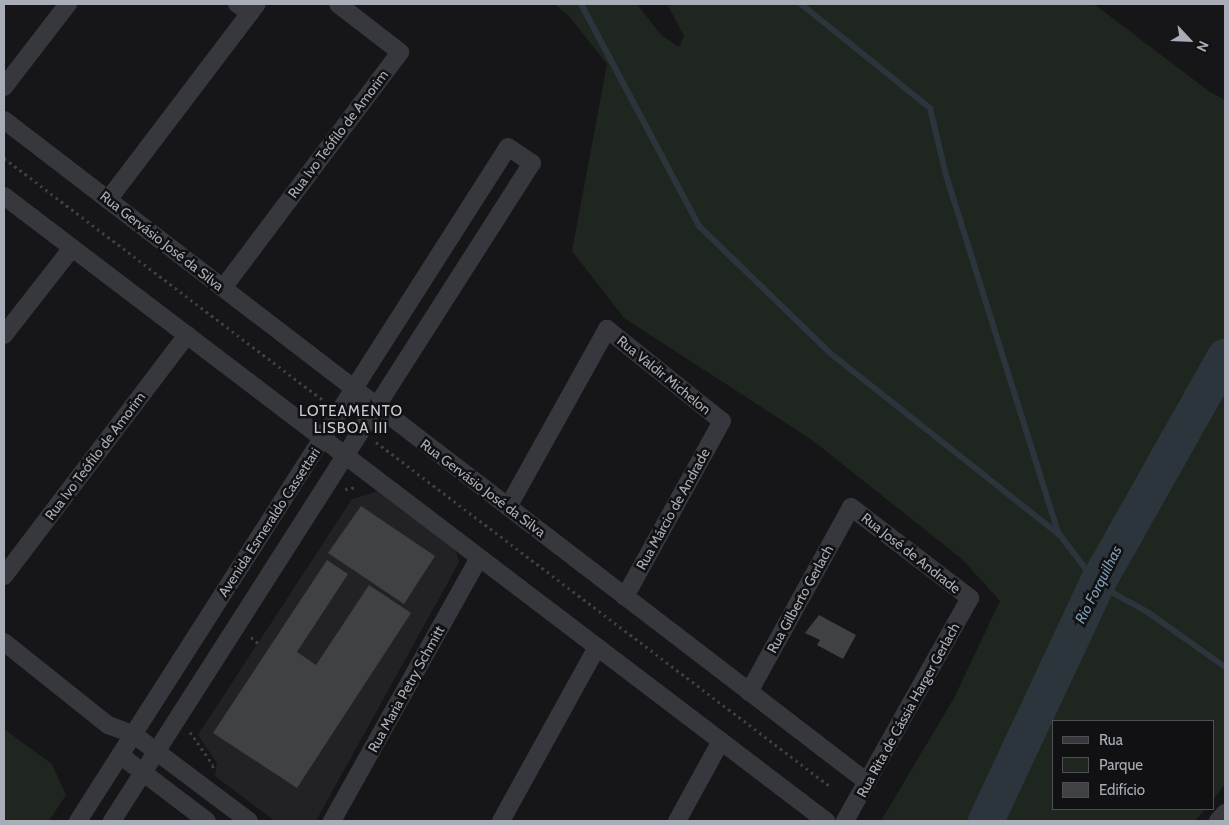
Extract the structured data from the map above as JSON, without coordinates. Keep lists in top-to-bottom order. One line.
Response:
{"streets":{"street":["Rua Ivo Teófilo de Amorim","Rua Gervásio José da Silva","Rua Valdir Michelon","Rua Márcio de Andrade","Avenida Esmeraldo Cassettari","Rua José de Andrade","Rua Gilberto Gerlach","Rua Maria Petry Schmitt","Rua Rita de Cássia Harger Gerlach"]},"crossings":[["Rua Ivo Teófilo de Amorim","Rua Gervásio José da Silva"],["Rua Gervásio José da Silva","Rua Valdir Michelon"],["Rua Gervásio José da Silva","Rua Márcio de Andrade"],["Rua Gervásio José da Silva","Avenida Esmeraldo Cassettari"],["Rua Gervásio José da Silva","Rua Gilberto Gerlach"],["Rua Gervásio José da Silva","Rua Rita de Cássia Harger Gerlach"],["Rua Valdir Michelon","Rua Márcio de Andrade"],["Rua José de Andrade","Rua Gilberto Gerlach"],["Rua José de Andrade","Rua Rita de Cássia Harger Gerlach"]],"districts":["LOTEAMENTO LISBOA III"],"water":["Rio Forquilhas"],"legend":["Rua","Parque","Edifício"],"north":"bottom right"}
